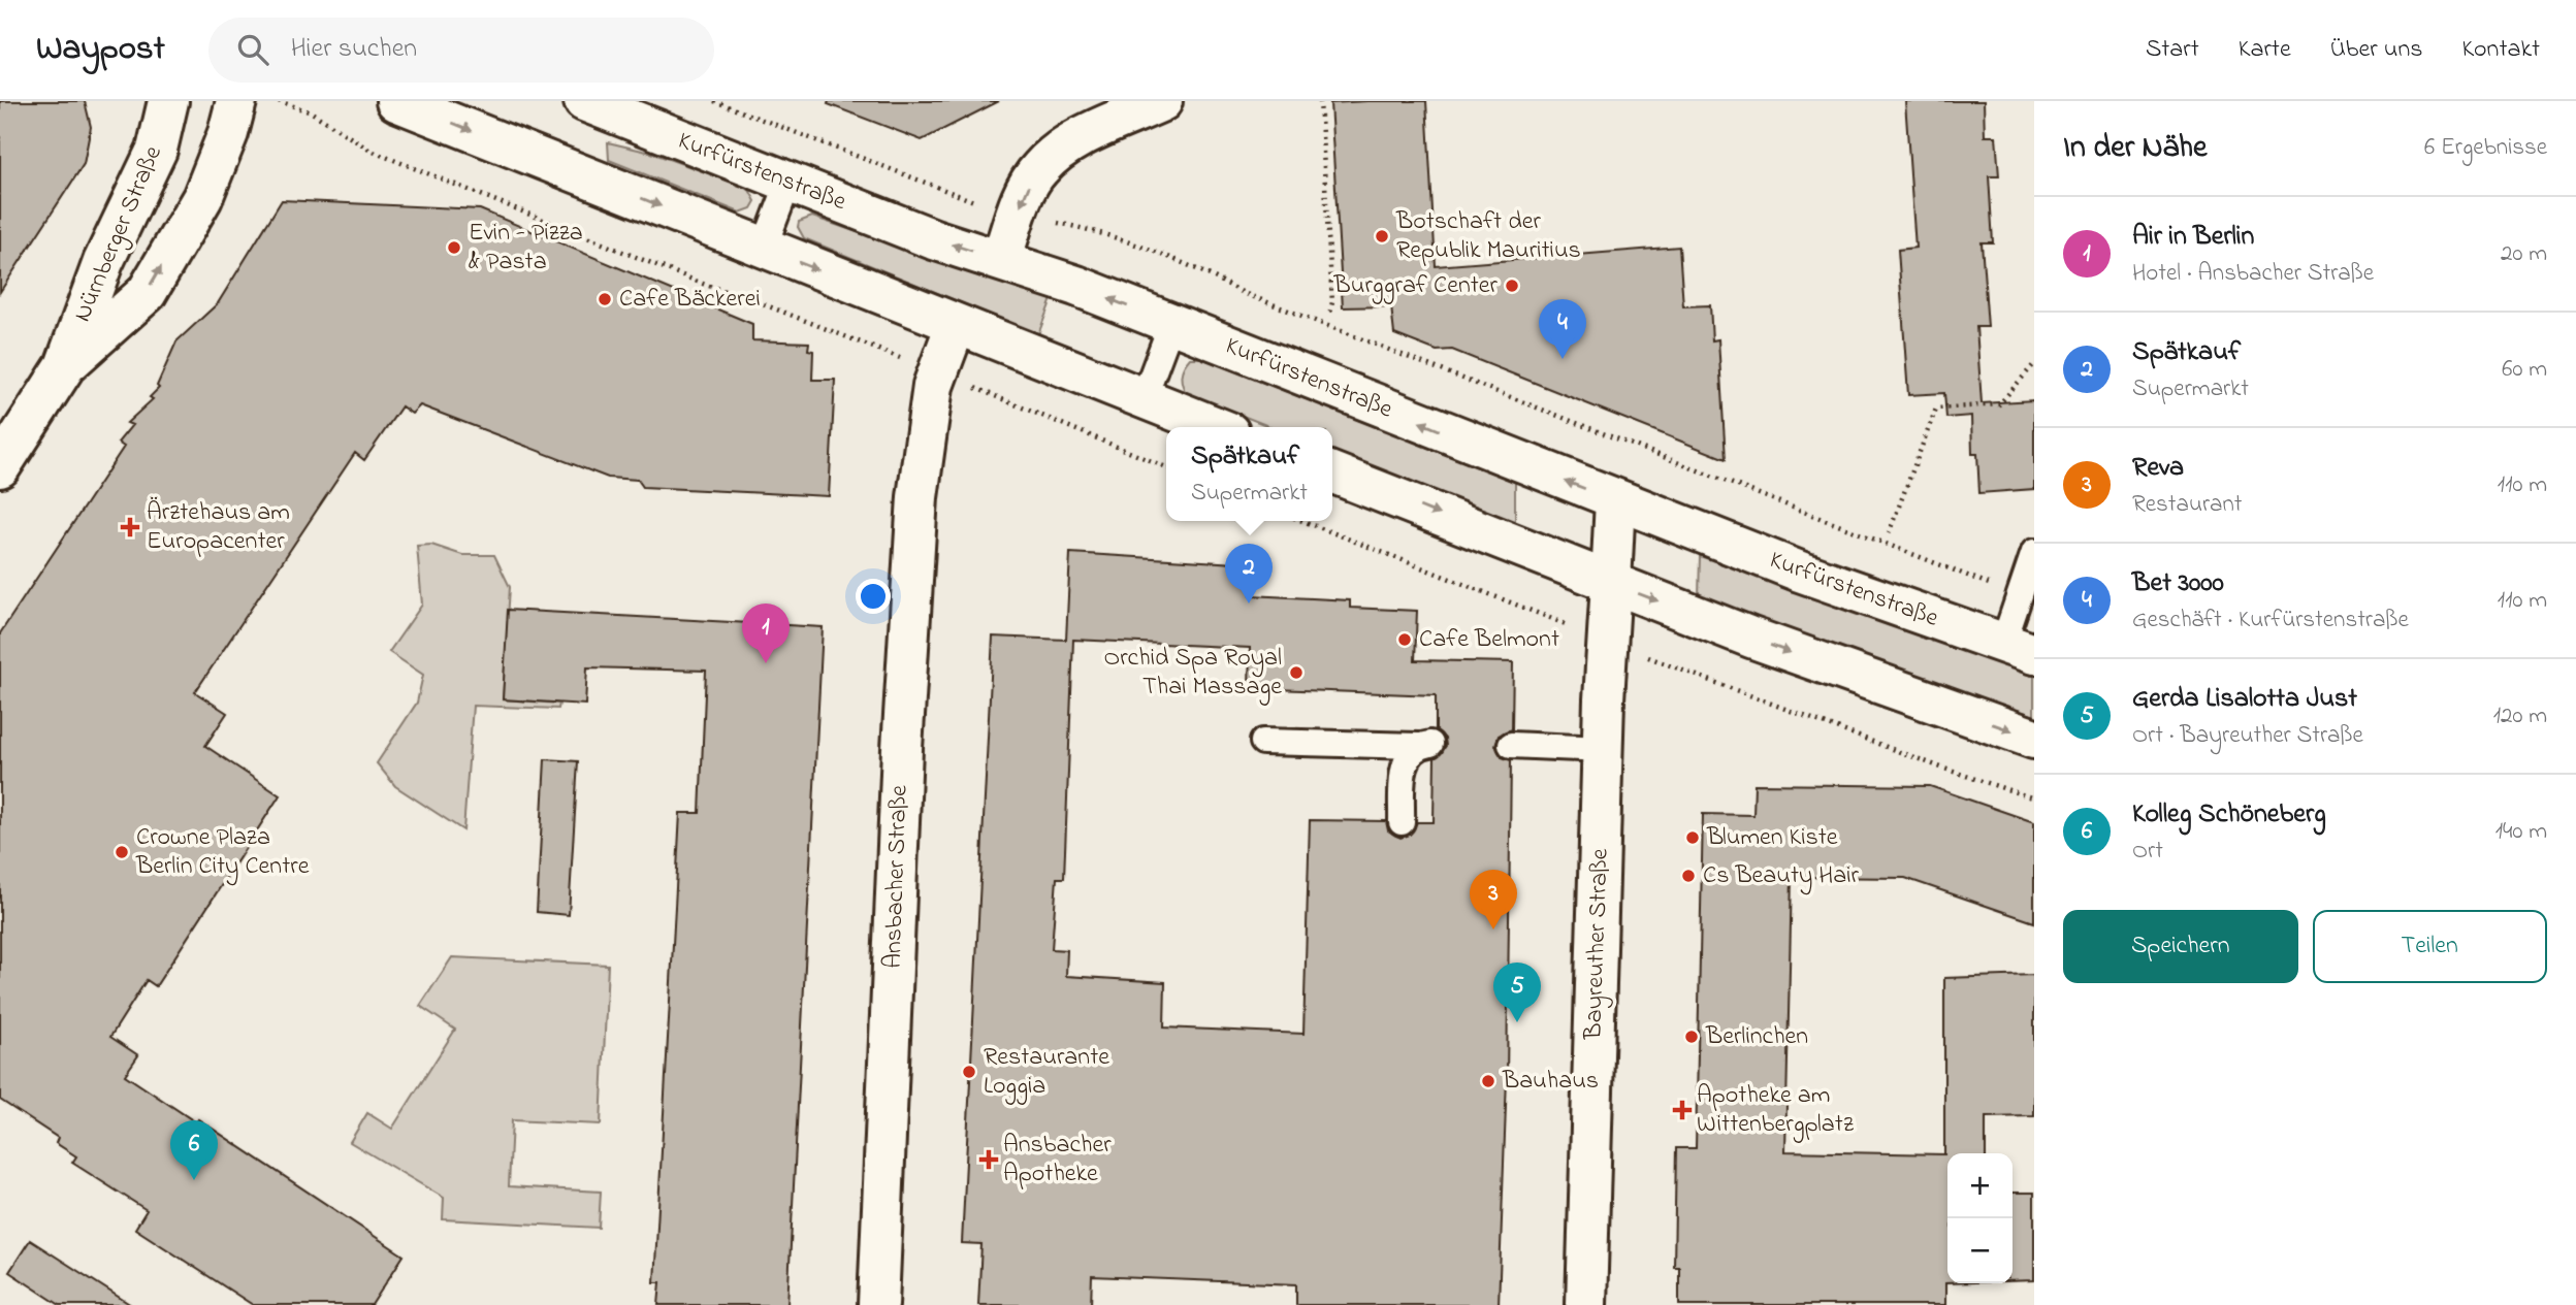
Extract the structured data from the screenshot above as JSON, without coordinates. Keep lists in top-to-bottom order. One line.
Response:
{"streets":{"main road":["Kurfürstenstraße","Nürnberger Straße","Ansbacher Straße","Bayreuther Straße"]},"crossings":[["Kurfürstenstraße","Bayreuther Straße"]],"places":{"other":["Botschaft der Republik Mauritius","Evin - Pizza & Pasta","Burggraf Center","Cafe Bäckerei","Cafe Belmont","Orchid Spa Royal Thai Massage","Blumen Kiste","Crowne Plaza Berlin City Centre","Cs Beauty Hair","Berlinchen","Restaurante Loggia","Bauhaus"],"health":["Ärztehaus am Europacenter","Apotheke am Wittenbergplatz","Ansbacher Apotheke"]},"page":{"header":"Waypost","search":"Hier suchen","nav":["Start","Karte","Über uns","Kontakt"],"heading":["In der Nähe","6 Ergebnisse"],"list":[{"mark":"1","name":"Air in Berlin","note":"Hotel · Ansbacher Straße","value":"20 m"},{"mark":"2","name":"Spätkauf","note":"Supermarkt","value":"60 m"},{"mark":"3","name":"Reva","note":"Restaurant","value":"110 m"},{"mark":"4","name":"Bet 3000","note":"Geschäft · Kurfürstenstraße","value":"110 m"},{"mark":"5","name":"Gerda Lisalotta Just","note":"Ort · Bayreuther Straße","value":"120 m"},{"mark":"6","name":"Kolleg Schöneberg","note":"Ort","value":"140 m"}],"pins":["4","2","1","3","5","6"],"popup":["Spätkauf","Supermarkt"],"buttons":["Speichern","Teilen"],"map_buttons":["+","−"]}}
